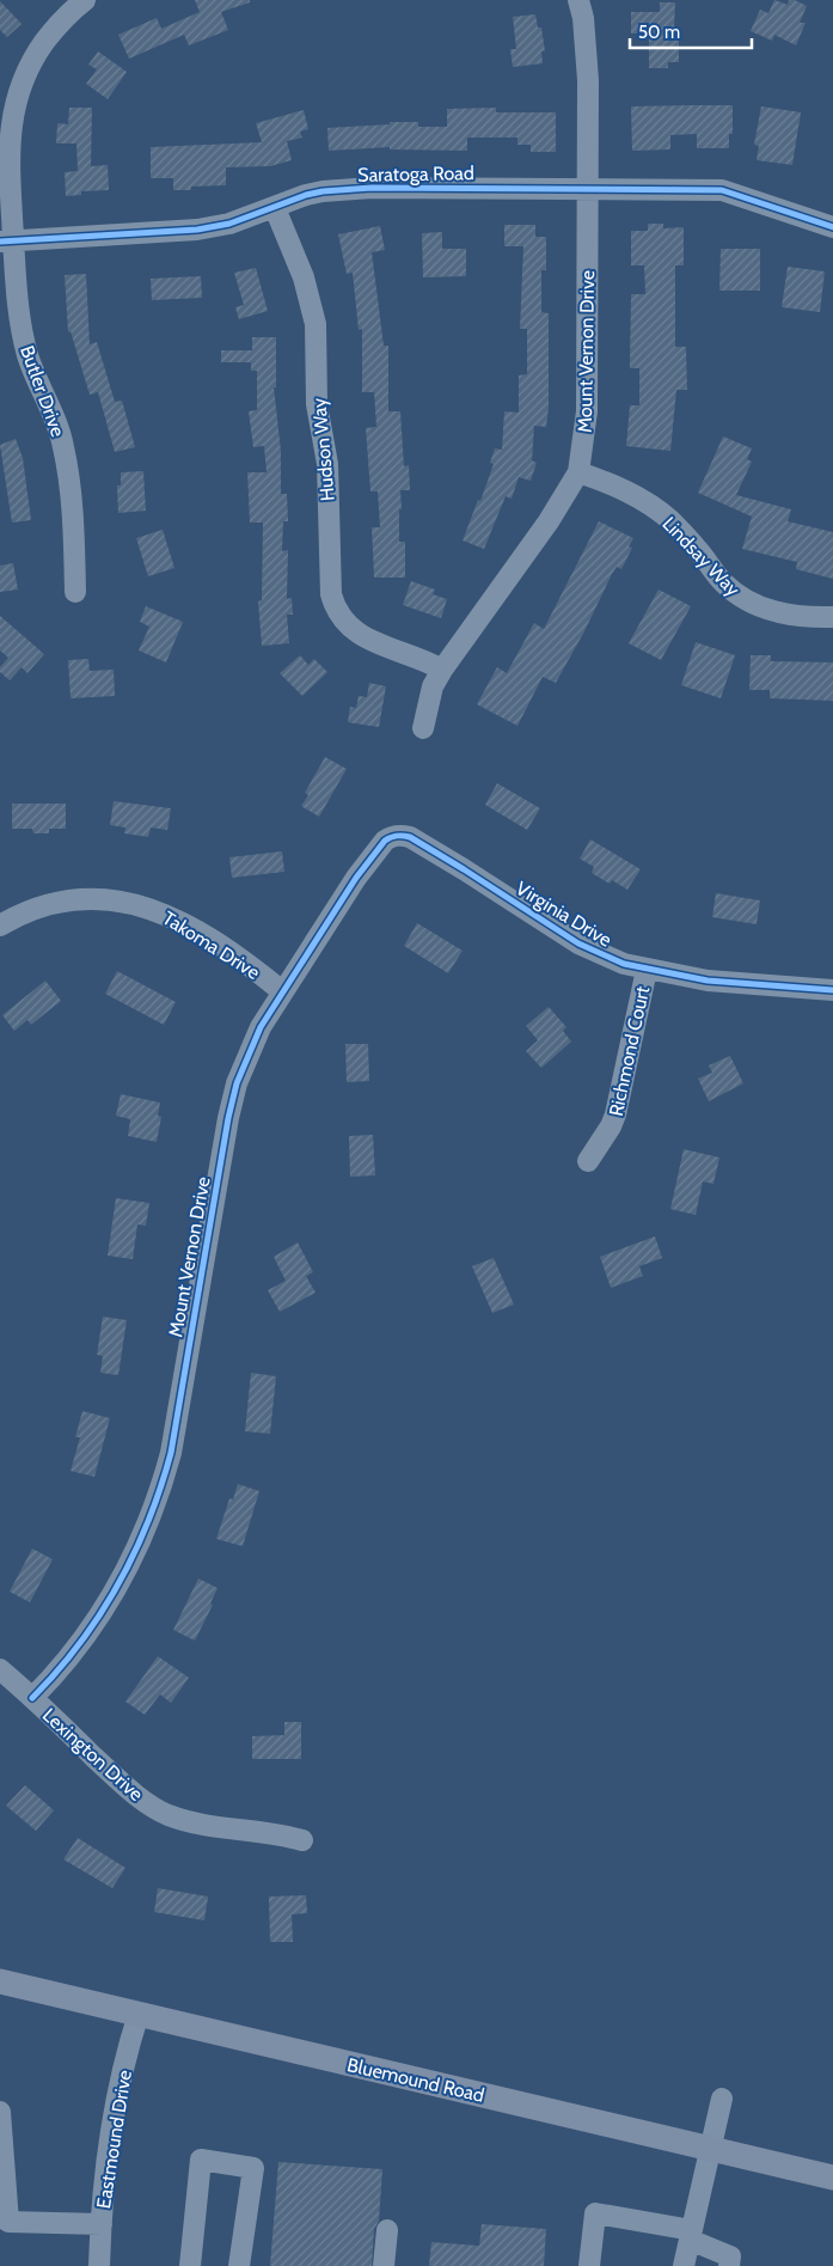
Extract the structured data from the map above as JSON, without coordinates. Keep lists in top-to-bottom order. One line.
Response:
{"streets":{"main road":["Bluemound Road"],"street":["Saratoga Road","Mount Vernon Drive","Butler Drive","Hudson Way","Lindsay Way","Virginia Drive","Takoma Drive","Richmond Court","Lexington Drive","Eastmound Drive"]},"crossings":[["Saratoga Road","Mount Vernon Drive"],["Saratoga Road","Butler Drive"],["Saratoga Road","Hudson Way"],["Mount Vernon Drive","Hudson Way"],["Mount Vernon Drive","Lindsay Way"],["Mount Vernon Drive","Virginia Drive"],["Mount Vernon Drive","Takoma Drive"],["Mount Vernon Drive","Lexington Drive"],["Virginia Drive","Richmond Court"],["Bluemound Road","Eastmound Drive"]],"scale_bar":"50 m"}
